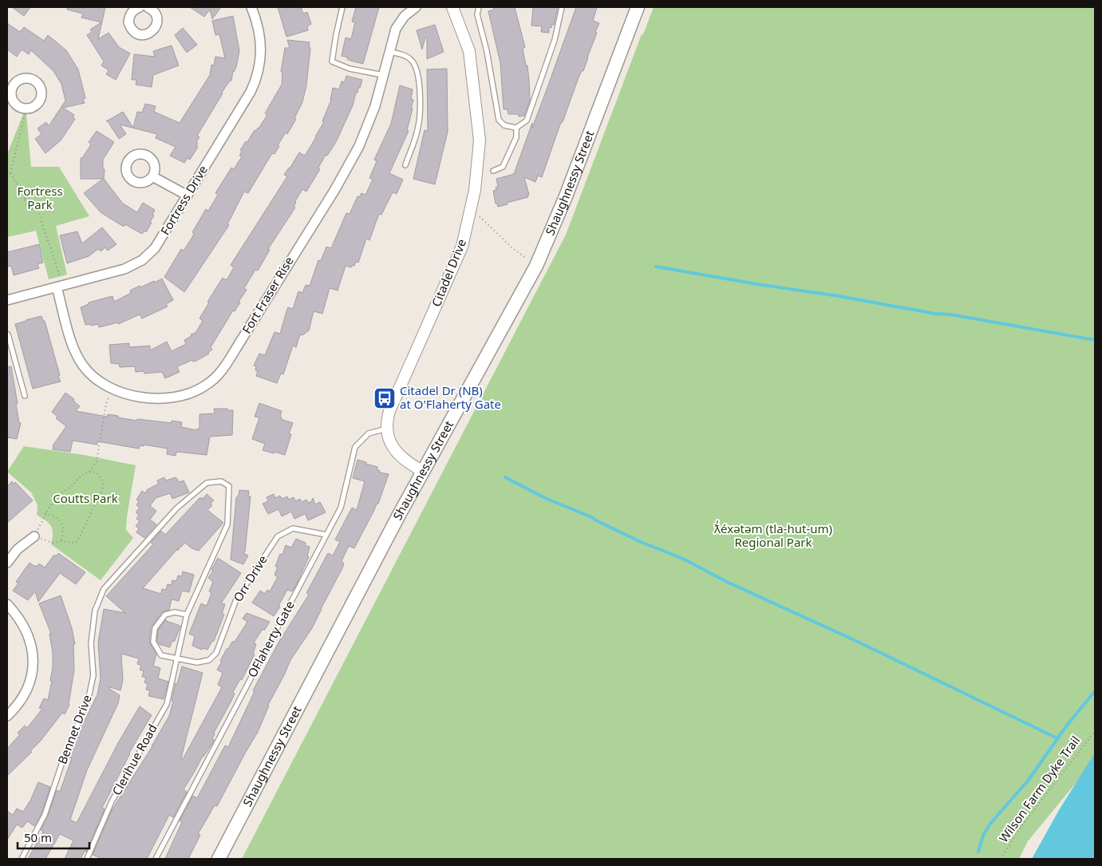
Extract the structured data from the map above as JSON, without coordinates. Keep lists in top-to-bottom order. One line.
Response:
{"streets":{"main road":["Shaughnessy Street"],"street":["Fortress Drive","Citadel Drive","Fort Fraser Rise"],"lane":["Orr Drive","OFlaherty Gate","Bennet Drive","Clerihue Road"],"path":["Wilson Farm Dyke Trail"]},"crossings":[["Shaughnessy Street","Citadel Drive"],["Fortress Drive","Fort Fraser Rise"],["Citadel Drive","OFlaherty Gate"],["Orr Drive","OFlaherty Gate"],["Orr Drive","Clerihue Road"],["Bennet Drive","Clerihue Road"]],"parks":["Fortress Park","Coutts Park","ƛ̓éxətəm (tla-hut-um) Regional Park"],"places":{"bus stop":["Citadel Dr (NB) at O'Flaherty Gate"]},"scale_bar":"50 m"}
